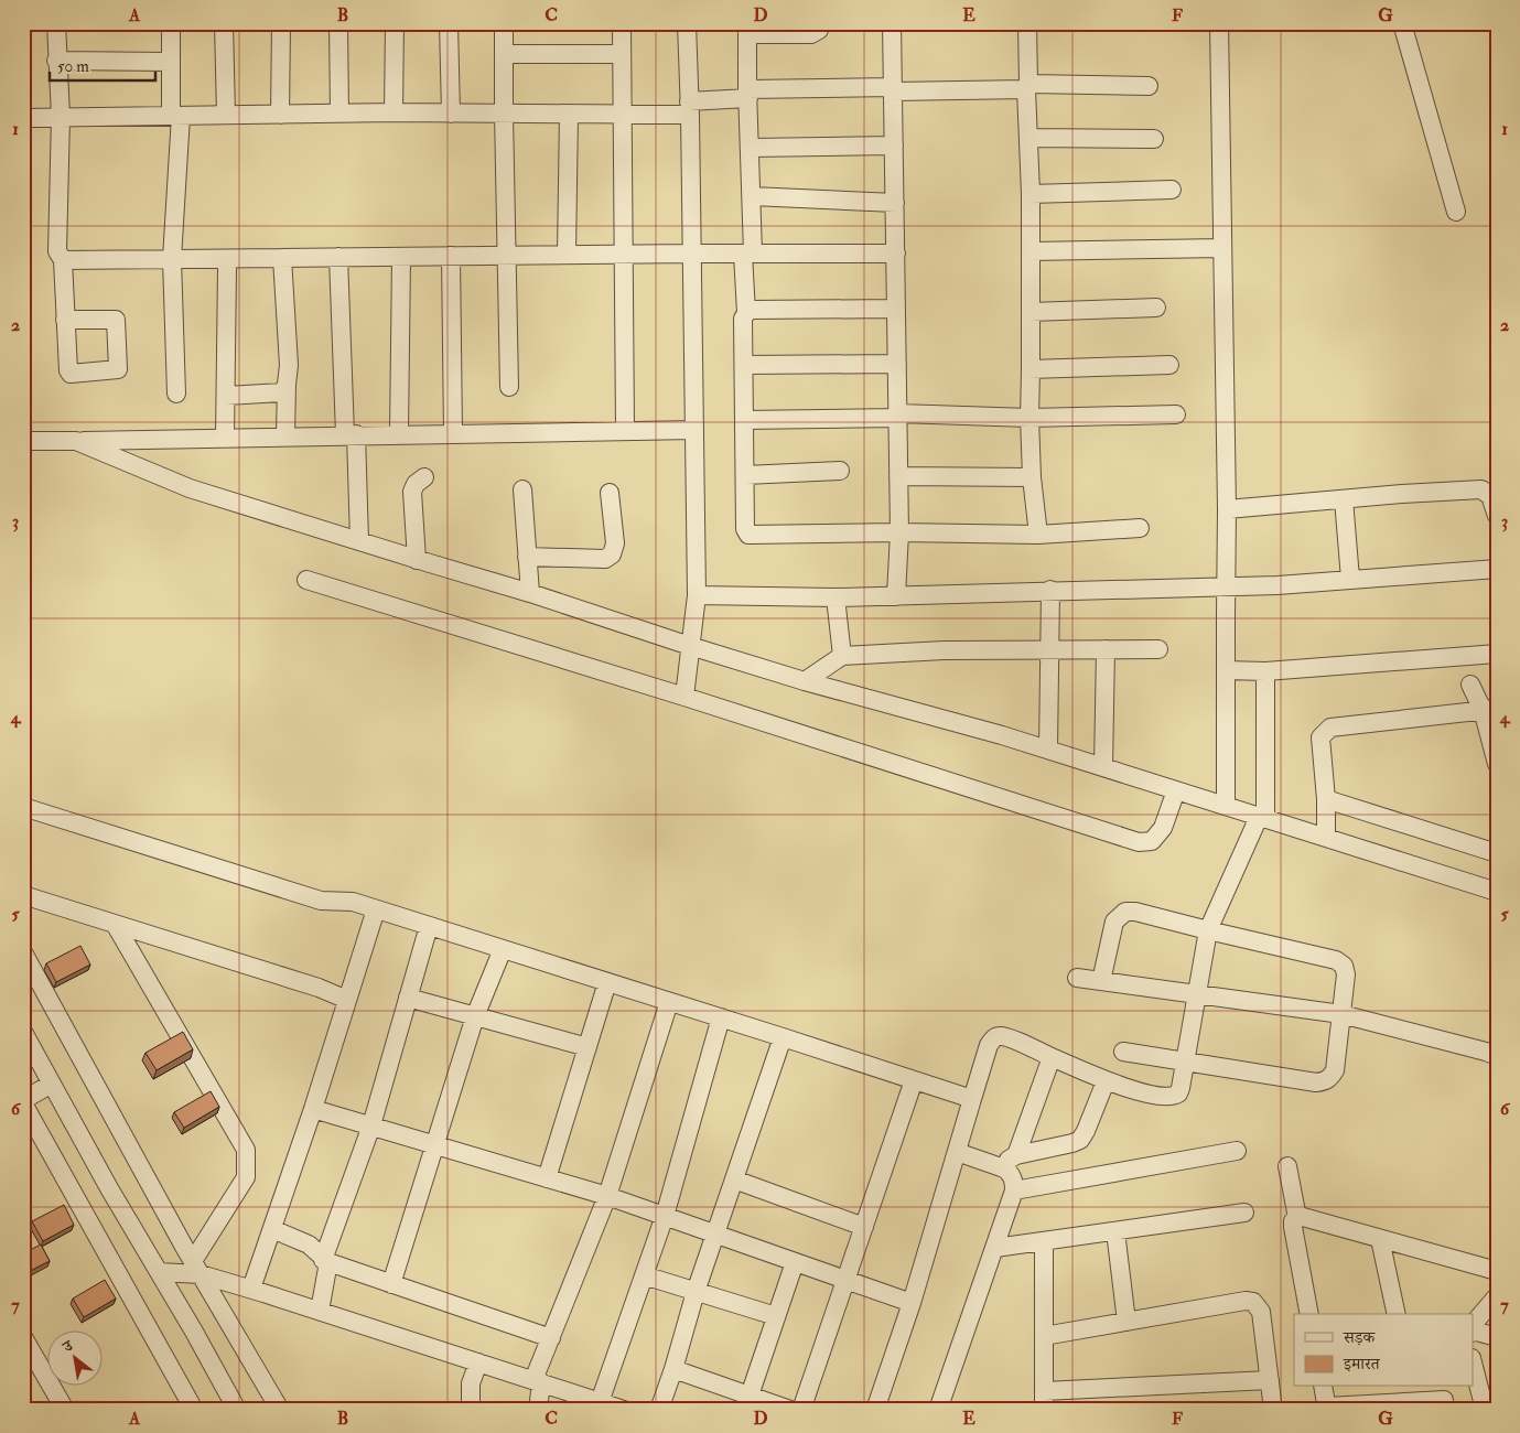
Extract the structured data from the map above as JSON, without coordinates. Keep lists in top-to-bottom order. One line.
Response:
{"legend":["सड़क","इमारत"],"scale_bar":"50 m","north":"top left","grid":{"columns":["A","B","C","D","E","F","G"],"rows":["1","2","3","4","5","6","7"]}}
